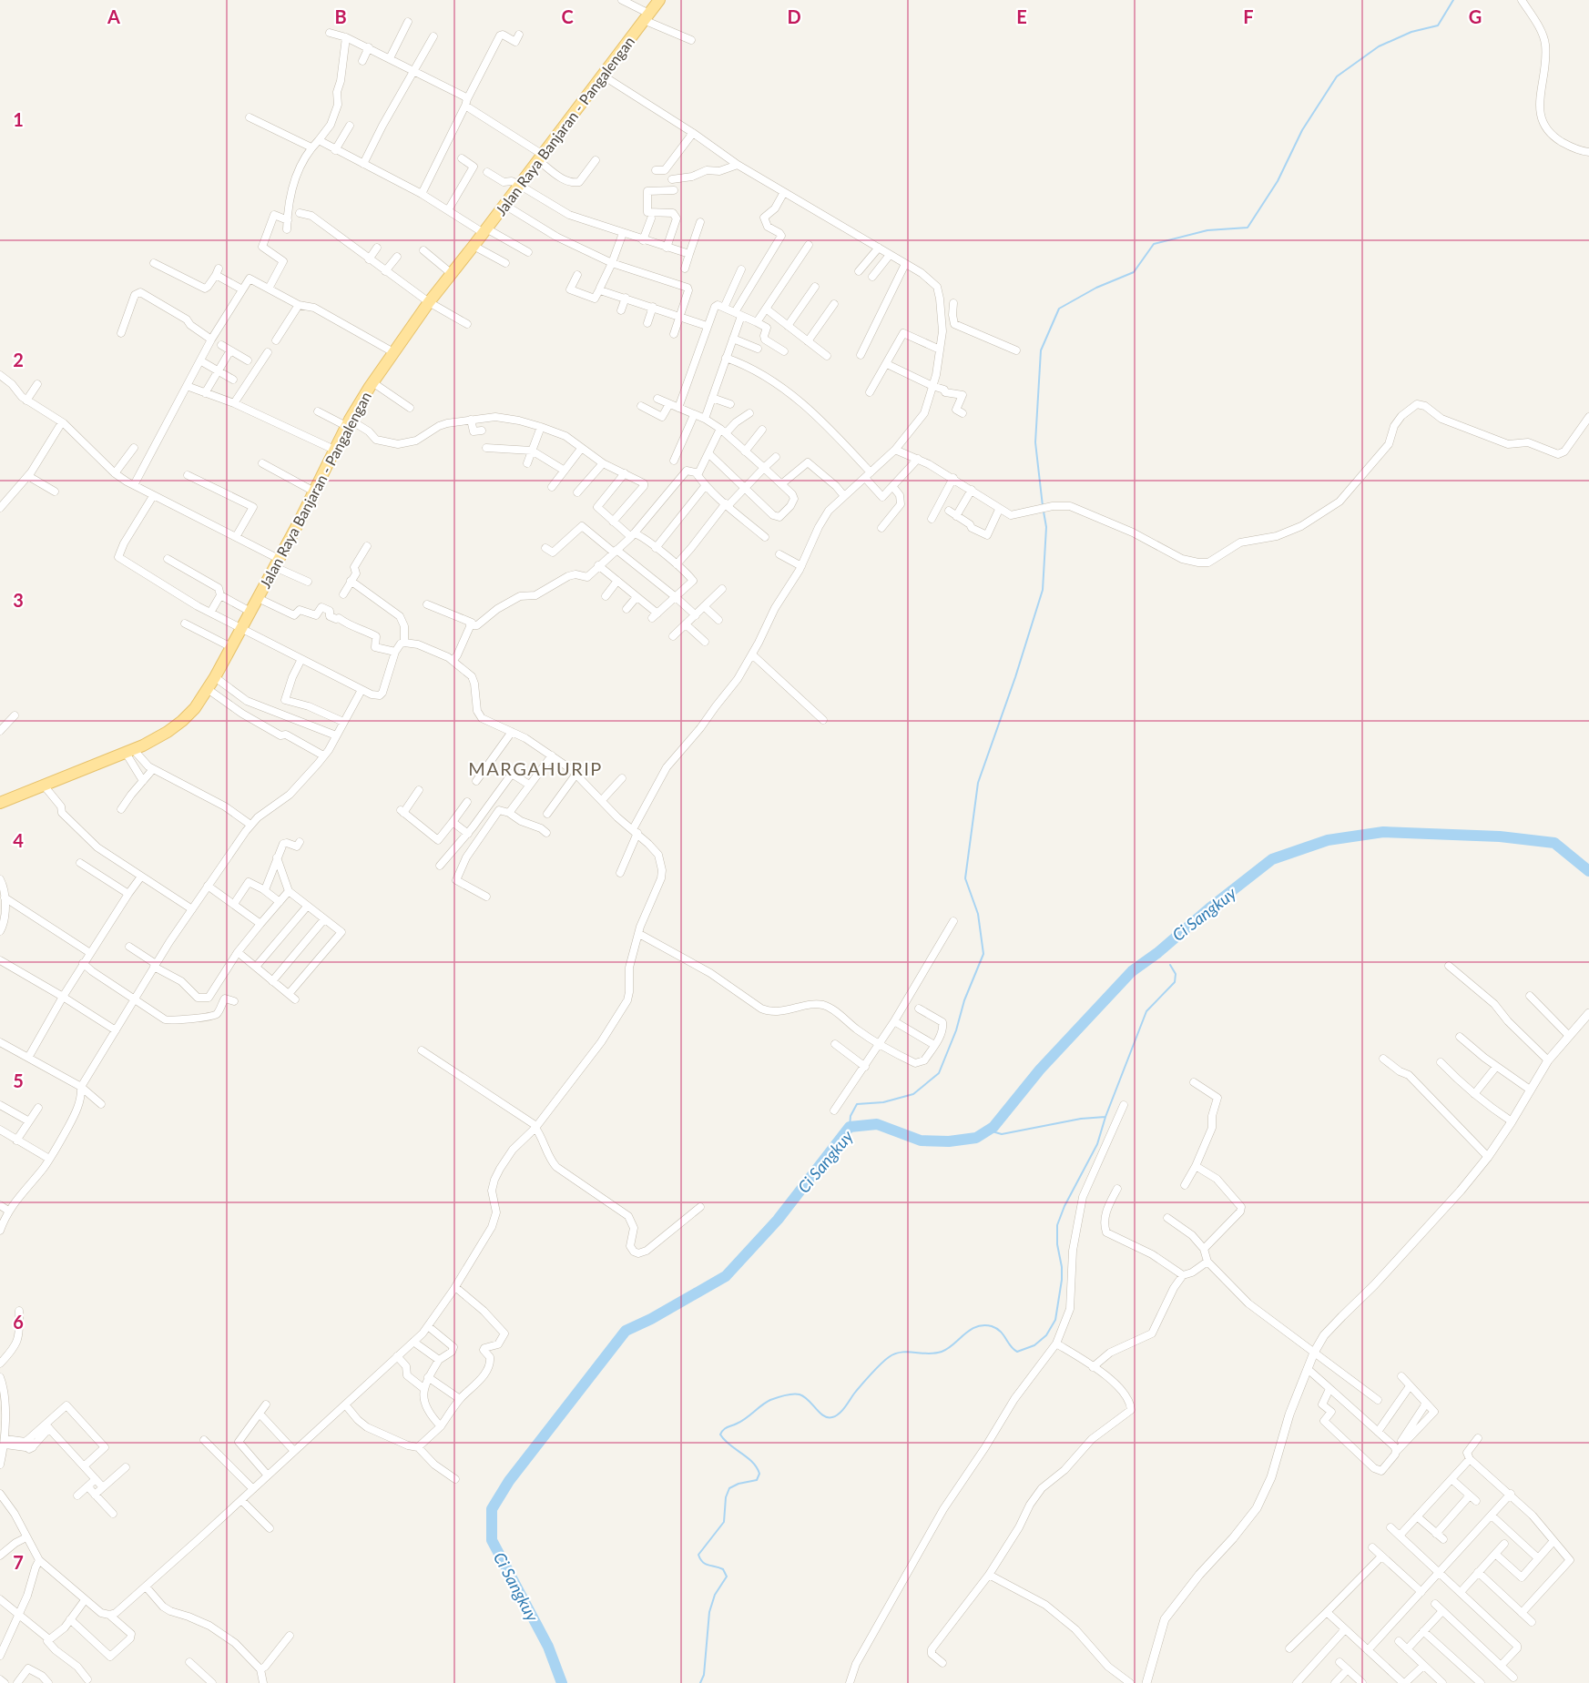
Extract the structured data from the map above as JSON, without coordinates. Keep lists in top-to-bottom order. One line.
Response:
{"streets":{"main road":["Jalan Raya Banjaran - Pangalengan"]},"districts":["MARGAHURIP"],"water":["Ci Sangkuy"],"grid":{"columns":["A","B","C","D","E","F","G"],"rows":["1","2","3","4","5","6","7"]}}
